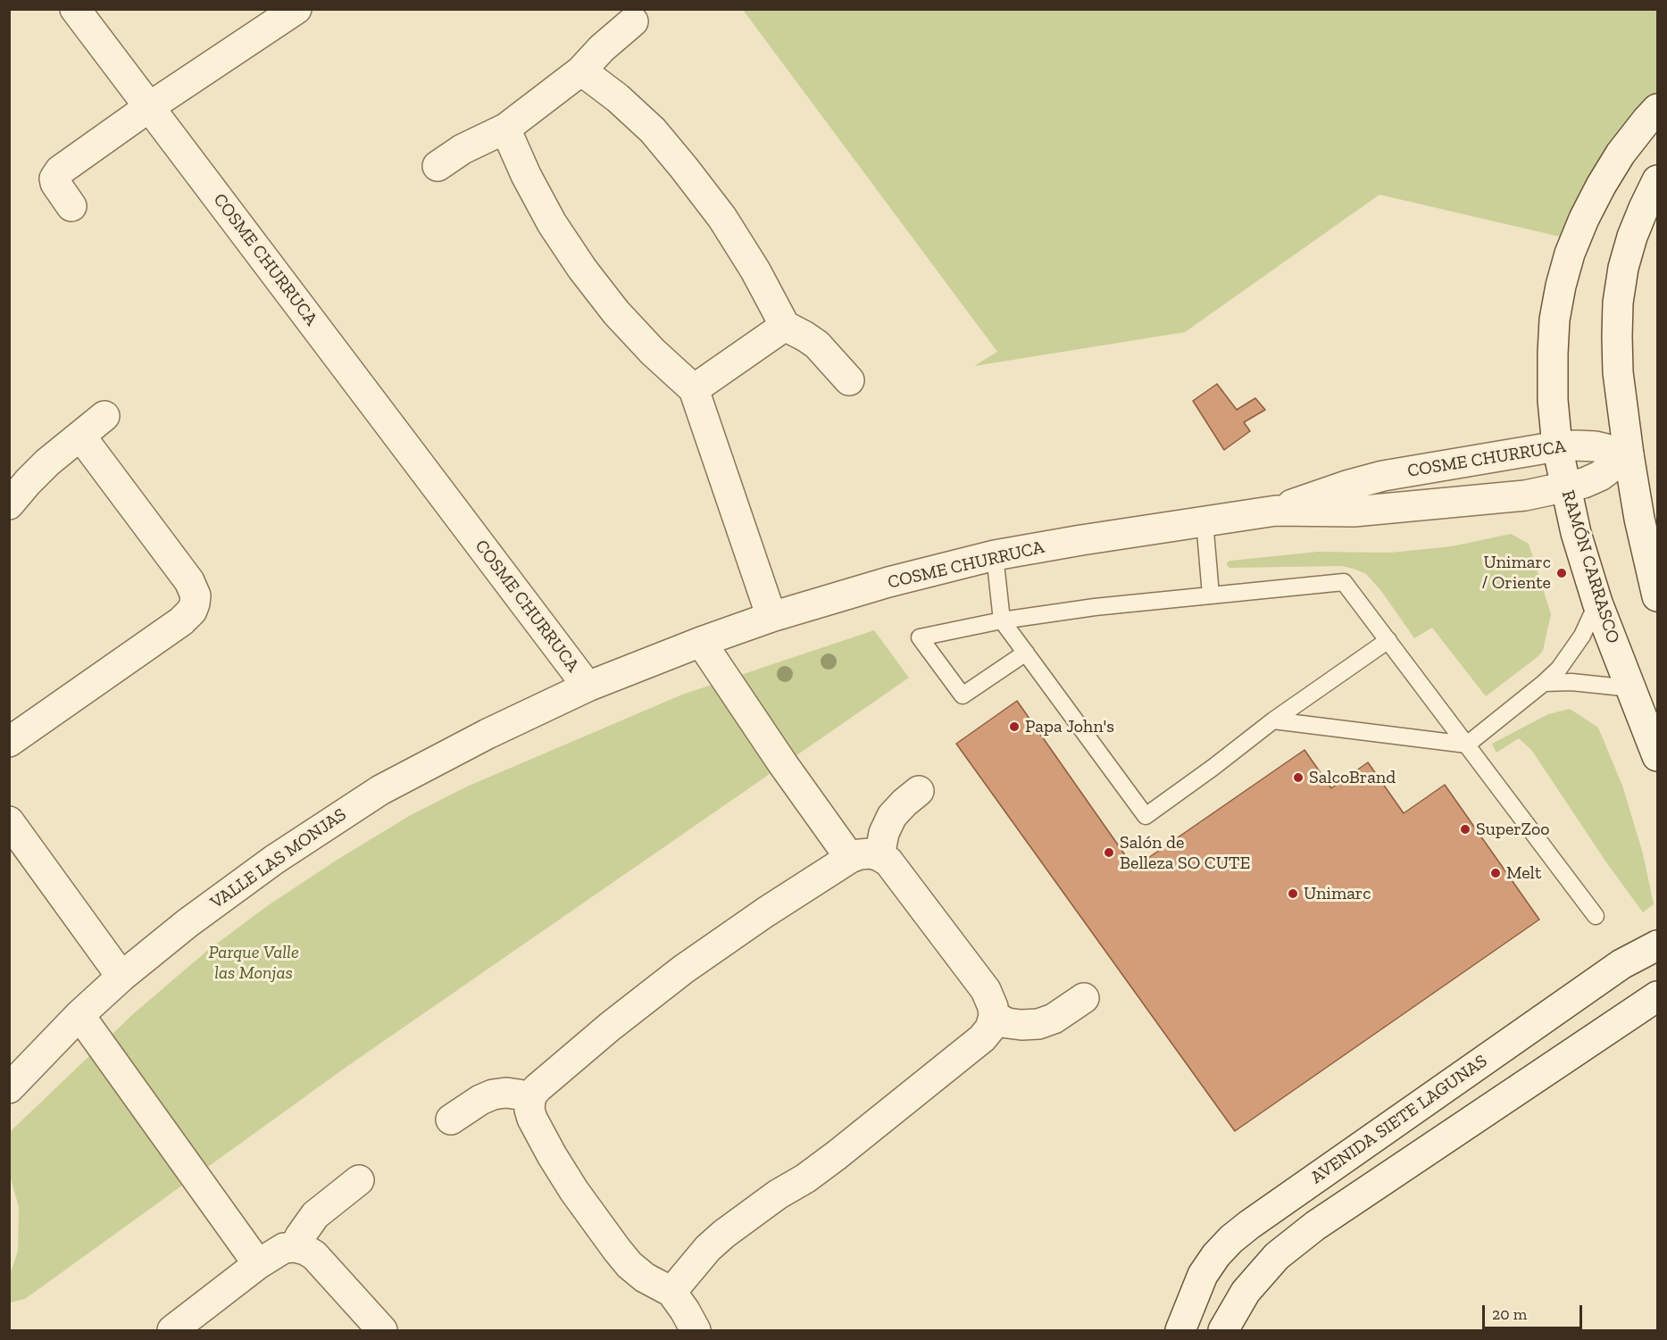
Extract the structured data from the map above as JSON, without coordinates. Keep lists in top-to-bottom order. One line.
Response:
{"streets":{"street":["COSME CHURRUCA","RAMÓN CARRASCO","VALLE LAS MONJAS","AVENIDA SIETE LAGUNAS"]},"crossings":[["COSME CHURRUCA","RAMÓN CARRASCO"],["COSME CHURRUCA","VALLE LAS MONJAS"]],"parks":["Parque Valle las Monjas"],"places":["Unimarc / Oriente","Papa John's","SalcoBrand","SuperZoo","Salón de Belleza SO CUTE","Melt","Unimarc"],"scale_bar":"20 m"}
